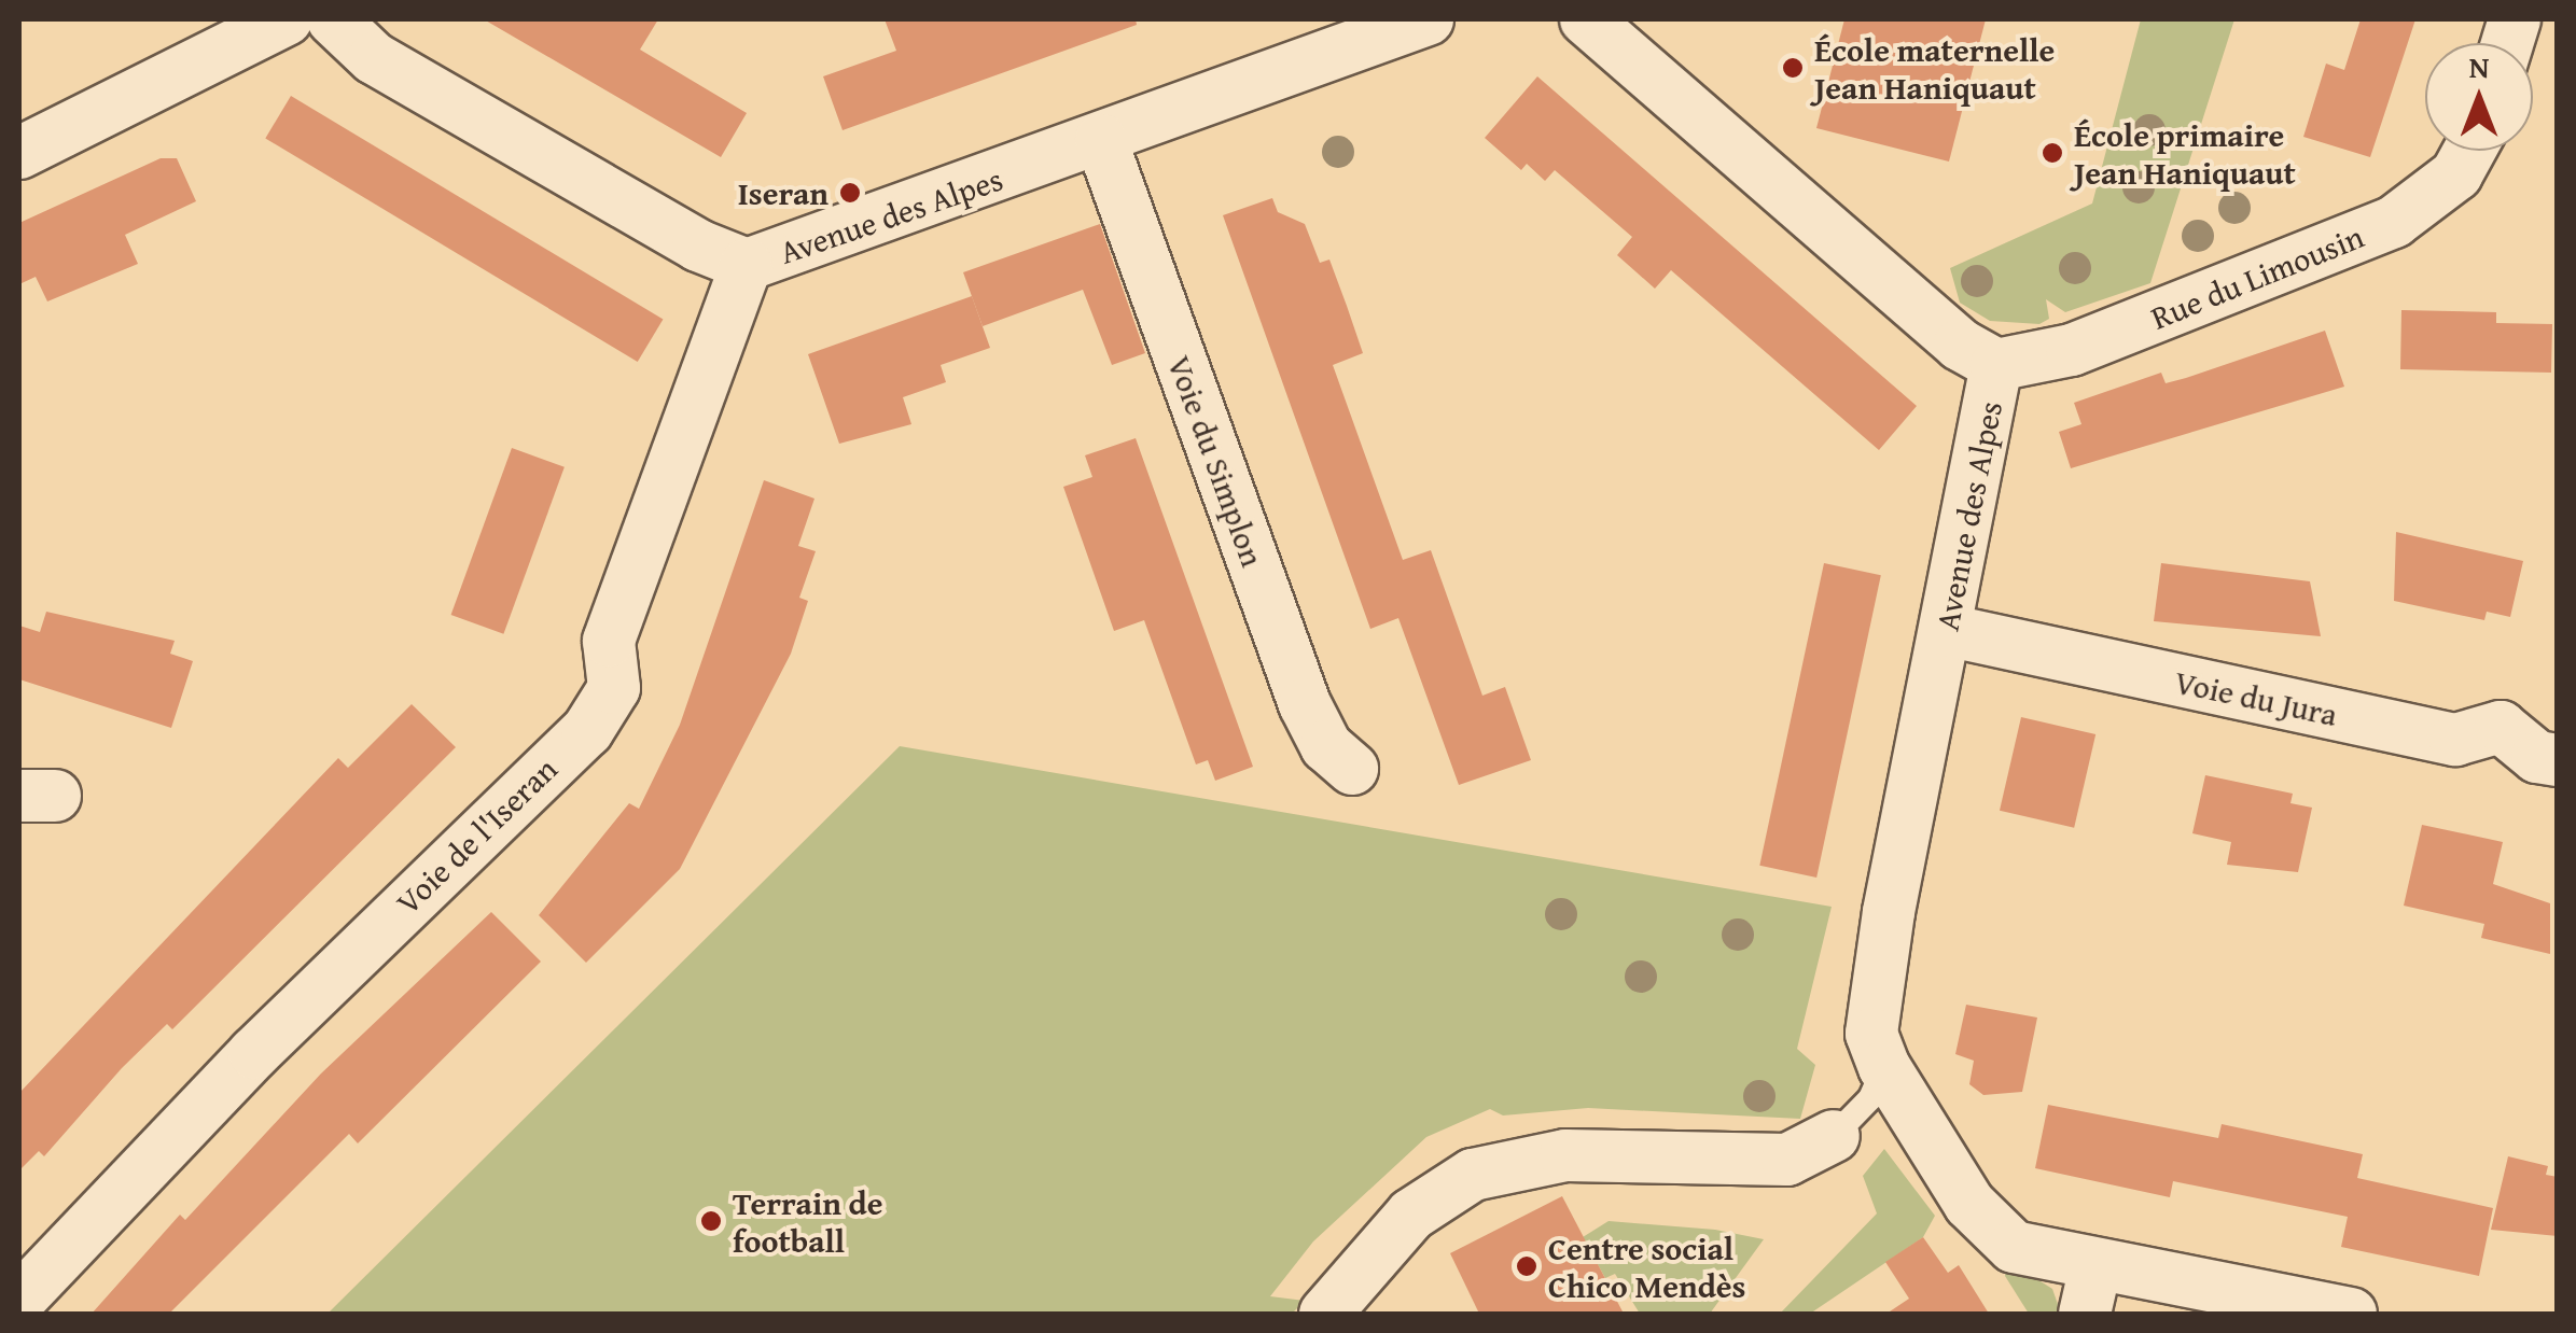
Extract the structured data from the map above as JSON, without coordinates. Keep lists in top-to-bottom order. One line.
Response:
{"streets":{"street":["Avenue des Alpes","Rue du Limousin","Voie du Simplon","Voie du Jura","Voie de l'Iseran"]},"crossings":[["Avenue des Alpes","Rue du Limousin"],["Avenue des Alpes","Voie du Simplon"],["Avenue des Alpes","Voie du Jura"],["Avenue des Alpes","Voie de l'Iseran"]],"places":["École maternelle Jean Haniquaut","École primaire Jean Haniquaut","Iseran","Terrain de football","Centre social Chico Mendès"],"north":"top"}
